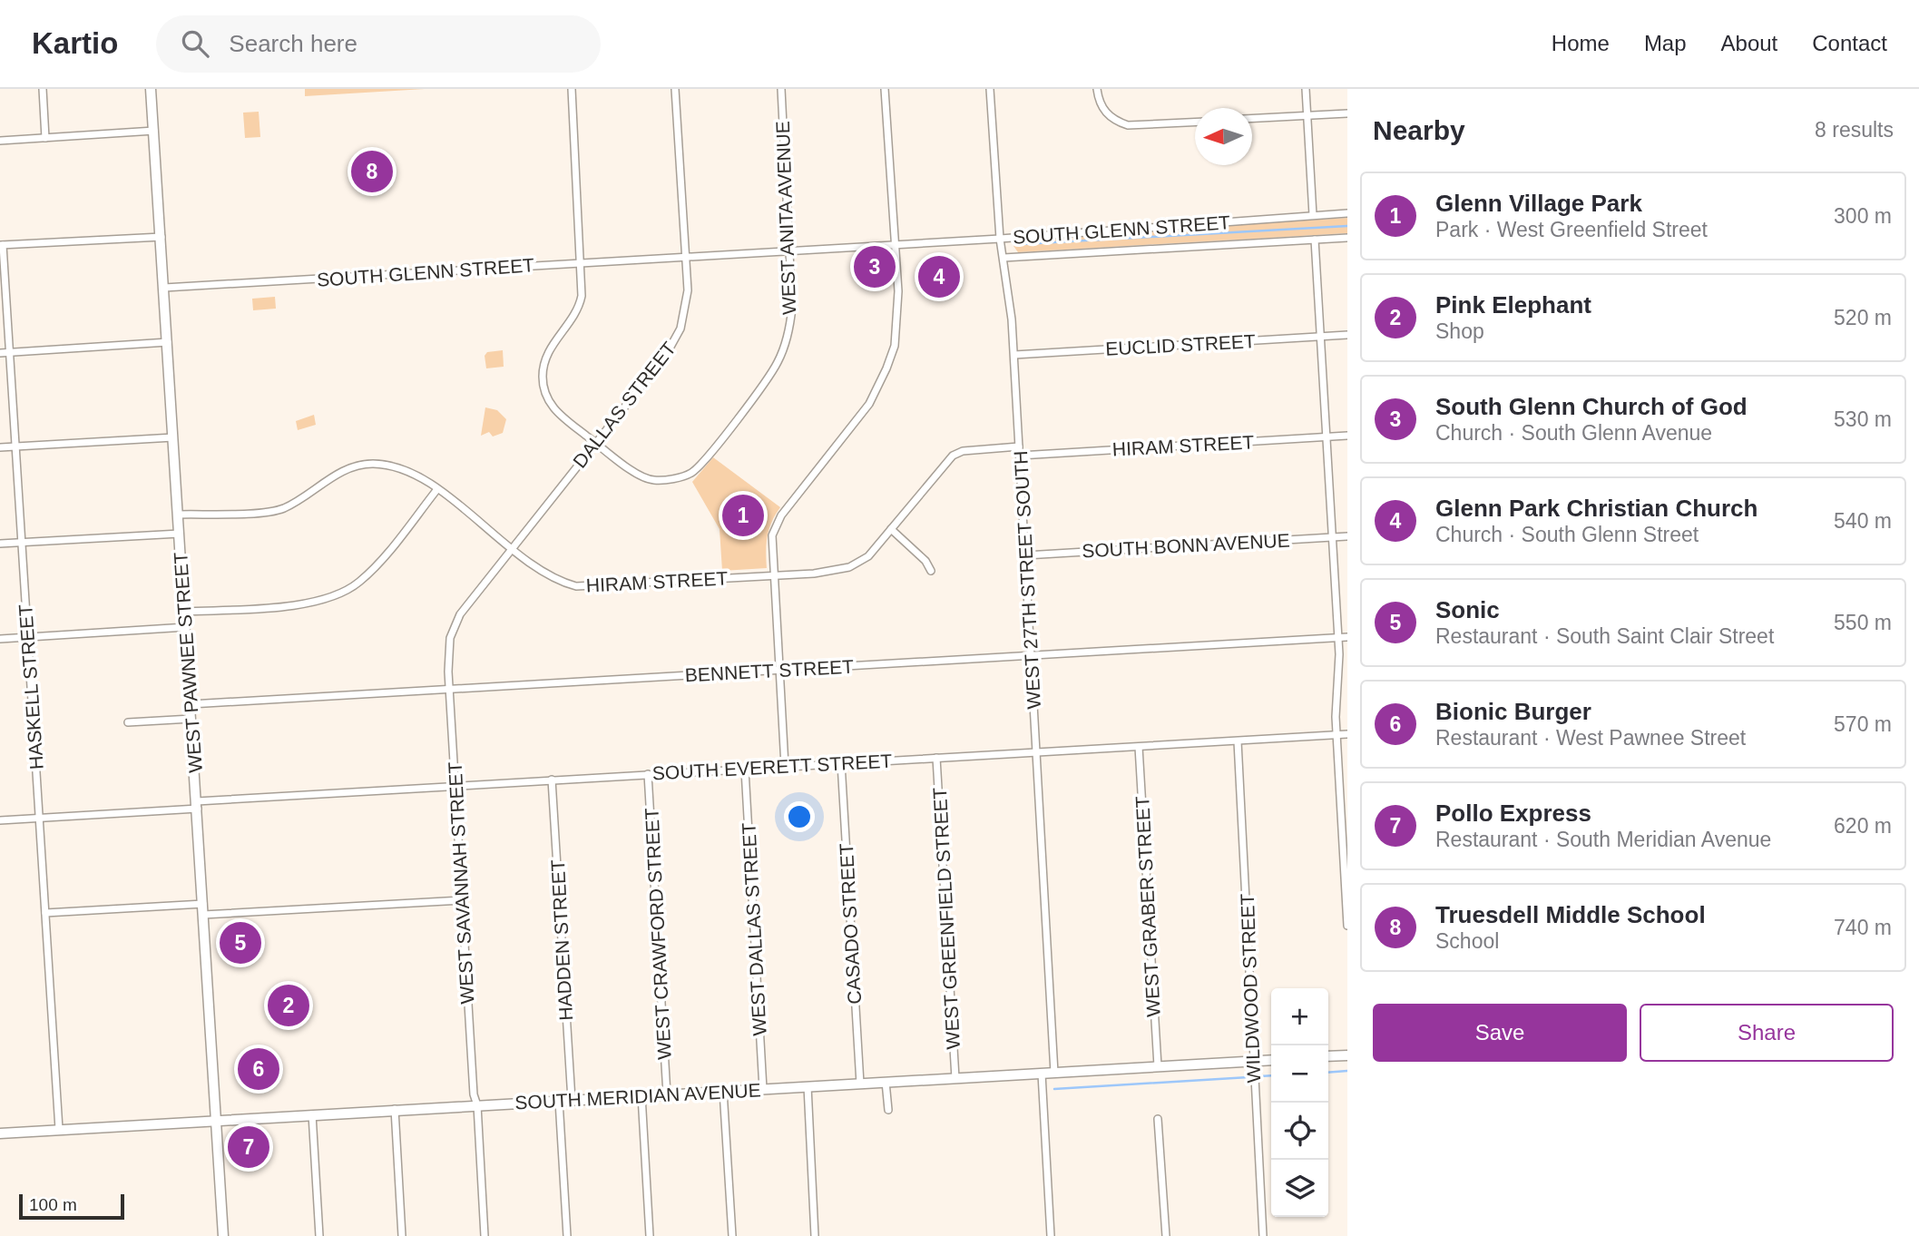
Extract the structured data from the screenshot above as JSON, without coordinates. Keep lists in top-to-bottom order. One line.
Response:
{"streets":{"main road":["WEST PAWNEE STREET","SOUTH MERIDIAN AVENUE"],"street":["WEST ANITA AVENUE","SOUTH GLENN STREET","EUCLID STREET","DALLAS STREET","HIRAM STREET","SOUTH BONN AVENUE","WEST 27TH STREET SOUTH","BENNETT STREET","HASKELL STREET","SOUTH EVERETT STREET","WEST SAVANNAH STREET","WEST GRABER STREET","WEST GREENFIELD STREET","CASADO STREET","WEST DALLAS STREET","WEST CRAWFORD STREET","HADDEN STREET","WILDWOOD STREET"]},"crossings":[["WEST ANITA AVENUE","SOUTH GLENN STREET"],["WEST ANITA AVENUE","DALLAS STREET"],["SOUTH GLENN STREET","DALLAS STREET"],["SOUTH GLENN STREET","WEST 27TH STREET SOUTH"],["SOUTH GLENN STREET","WEST PAWNEE STREET"],["EUCLID STREET","WEST 27TH STREET SOUTH"],["DALLAS STREET","HIRAM STREET"],["DALLAS STREET","WEST SAVANNAH STREET"],["HIRAM STREET","WEST 27TH STREET SOUTH"],["HIRAM STREET","WEST PAWNEE STREET"],["HIRAM STREET","WEST SAVANNAH STREET"],["SOUTH BONN AVENUE","WEST 27TH STREET SOUTH"],["WEST 27TH STREET SOUTH","BENNETT STREET"],["WEST 27TH STREET SOUTH","SOUTH EVERETT STREET"],["WEST 27TH STREET SOUTH","SOUTH MERIDIAN AVENUE"],["WEST PAWNEE STREET","BENNETT STREET"],["WEST PAWNEE STREET","SOUTH EVERETT STREET"],["WEST PAWNEE STREET","SOUTH MERIDIAN AVENUE"],["BENNETT STREET","WEST SAVANNAH STREET"],["HASKELL STREET","SOUTH EVERETT STREET"],["HASKELL STREET","SOUTH MERIDIAN AVENUE"],["SOUTH EVERETT STREET","WEST SAVANNAH STREET"],["SOUTH EVERETT STREET","WEST GRABER STREET"],["SOUTH EVERETT STREET","WEST GREENFIELD STREET"],["SOUTH EVERETT STREET","CASADO STREET"],["SOUTH EVERETT STREET","WEST DALLAS STREET"],["SOUTH EVERETT STREET","WEST CRAWFORD STREET"],["SOUTH EVERETT STREET","HADDEN STREET"],["SOUTH EVERETT STREET","WILDWOOD STREET"],["WEST SAVANNAH STREET","SOUTH MERIDIAN AVENUE"],["WEST GRABER STREET","SOUTH MERIDIAN AVENUE"],["WEST GREENFIELD STREET","SOUTH MERIDIAN AVENUE"],["CASADO STREET","SOUTH MERIDIAN AVENUE"],["WEST DALLAS STREET","SOUTH MERIDIAN AVENUE"],["WEST CRAWFORD STREET","SOUTH MERIDIAN AVENUE"],["HADDEN STREET","SOUTH MERIDIAN AVENUE"],["WILDWOOD STREET","SOUTH MERIDIAN AVENUE"]],"scale_bar":"100 m","north":"left","page":{"header":"Kartio","search":"Search here","nav":["Home","Map","About","Contact"],"heading":["Nearby","8 results"],"pins":["8","3","4","1","5","2","6","7"],"list":[{"mark":"1","name":"Glenn Village Park","note":"Park · West Greenfield Street","value":"300 m"},{"mark":"2","name":"Pink Elephant","note":"Shop","value":"520 m"},{"mark":"3","name":"South Glenn Church of God","note":"Church · South Glenn Avenue","value":"530 m"},{"mark":"4","name":"Glenn Park Christian Church","note":"Church · South Glenn Street","value":"540 m"},{"mark":"5","name":"Sonic","note":"Restaurant · South Saint Clair Street","value":"550 m"},{"mark":"6","name":"Bionic Burger","note":"Restaurant · West Pawnee Street","value":"570 m"},{"mark":"7","name":"Pollo Express","note":"Restaurant · South Meridian Avenue","value":"620 m"},{"mark":"8","name":"Truesdell Middle School","note":"School","value":"740 m"}],"buttons":["Save","Share"],"map_buttons":["+","−"],"scale":"100 m"}}
